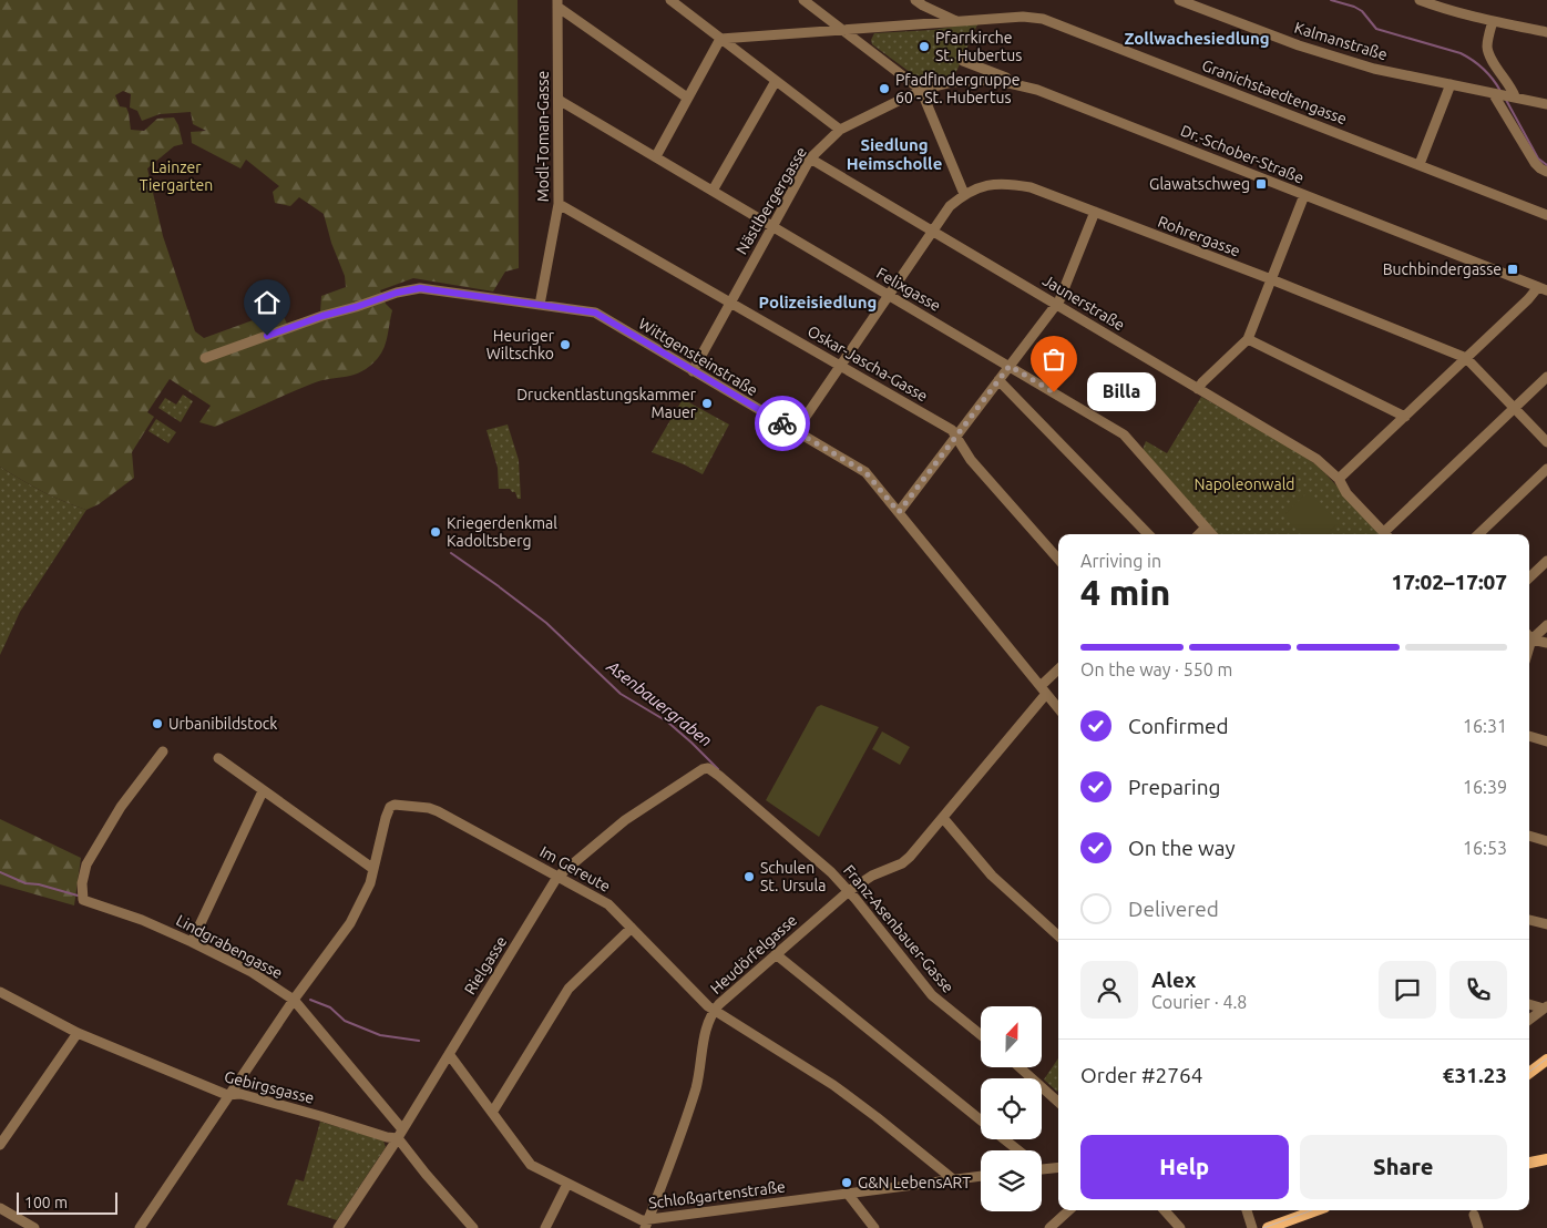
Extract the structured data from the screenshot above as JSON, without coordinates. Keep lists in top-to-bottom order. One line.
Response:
{"streets":{"street":["Kalmanstraße","Granichstaedtengasse","Modl-Toman-Gasse","Dr.-Schober-Straße","Nästlbergergasse","Rohrergasse","Felixgasse","Jaunerstraße","Wittgensteinstraße","Oskar-Jascha-Gasse","Im Gereute","Franz-Asenbauer-Gasse","Lindgrabengasse","Heudörfelgasse","Rielgasse","Gebirgsgasse","Schloßgartenstraße"]},"crossings":[["Modl-Toman-Gasse","Felixgasse"],["Modl-Toman-Gasse","Wittgensteinstraße"],["Modl-Toman-Gasse","Oskar-Jascha-Gasse"],["Dr.-Schober-Straße","Nästlbergergasse"],["Nästlbergergasse","Felixgasse"],["Nästlbergergasse","Jaunerstraße"],["Nästlbergergasse","Wittgensteinstraße"],["Nästlbergergasse","Oskar-Jascha-Gasse"],["Rohrergasse","Felixgasse"],["Rohrergasse","Jaunerstraße"],["Rohrergasse","Wittgensteinstraße"],["Rohrergasse","Oskar-Jascha-Gasse"],["Wittgensteinstraße","Heudörfelgasse"],["Im Gereute","Heudörfelgasse"],["Im Gereute","Rielgasse"],["Im Gereute","Schloßgartenstraße"],["Franz-Asenbauer-Gasse","Heudörfelgasse"],["Franz-Asenbauer-Gasse","Rielgasse"],["Lindgrabengasse","Rielgasse"],["Lindgrabengasse","Gebirgsgasse"],["Heudörfelgasse","Schloßgartenstraße"],["Rielgasse","Gebirgsgasse"],["Rielgasse","Schloßgartenstraße"]],"districts":["Zollwachesiedlung","Siedlung Heimscholle","Polizeisiedlung"],"water":["Asenbauergraben"],"parks":["Lainzer Tiergarten","Napoleonwald"],"places":{"other":["Pfarrkirche St. Hubertus","Pfadfindergruppe 60 - St. Hubertus","Heuriger Wiltschko","Billa","Druckentlastungskammer Mauer","Kriegerdenkmal Kadoltsberg","Urbanibildstock","Schulen St. Ursula","G&N LebensART"],"transit":["Glawatschweg","Buchbindergasse"]},"scale_bar":"100 m","north":"top","page":{"bubble":"Billa","heading":["4 min","Arriving in","17:02–17:07"],"panel":["Alex","Courier · 4.8","Order #2764","€31.23"],"bar":"On the way · 550 m","list":[["Confirmed","16:31"],["Preparing","16:39"],["On the way","16:53"],"Delivered"],"buttons":["Help","Share"],"scale":"100 m"}}
